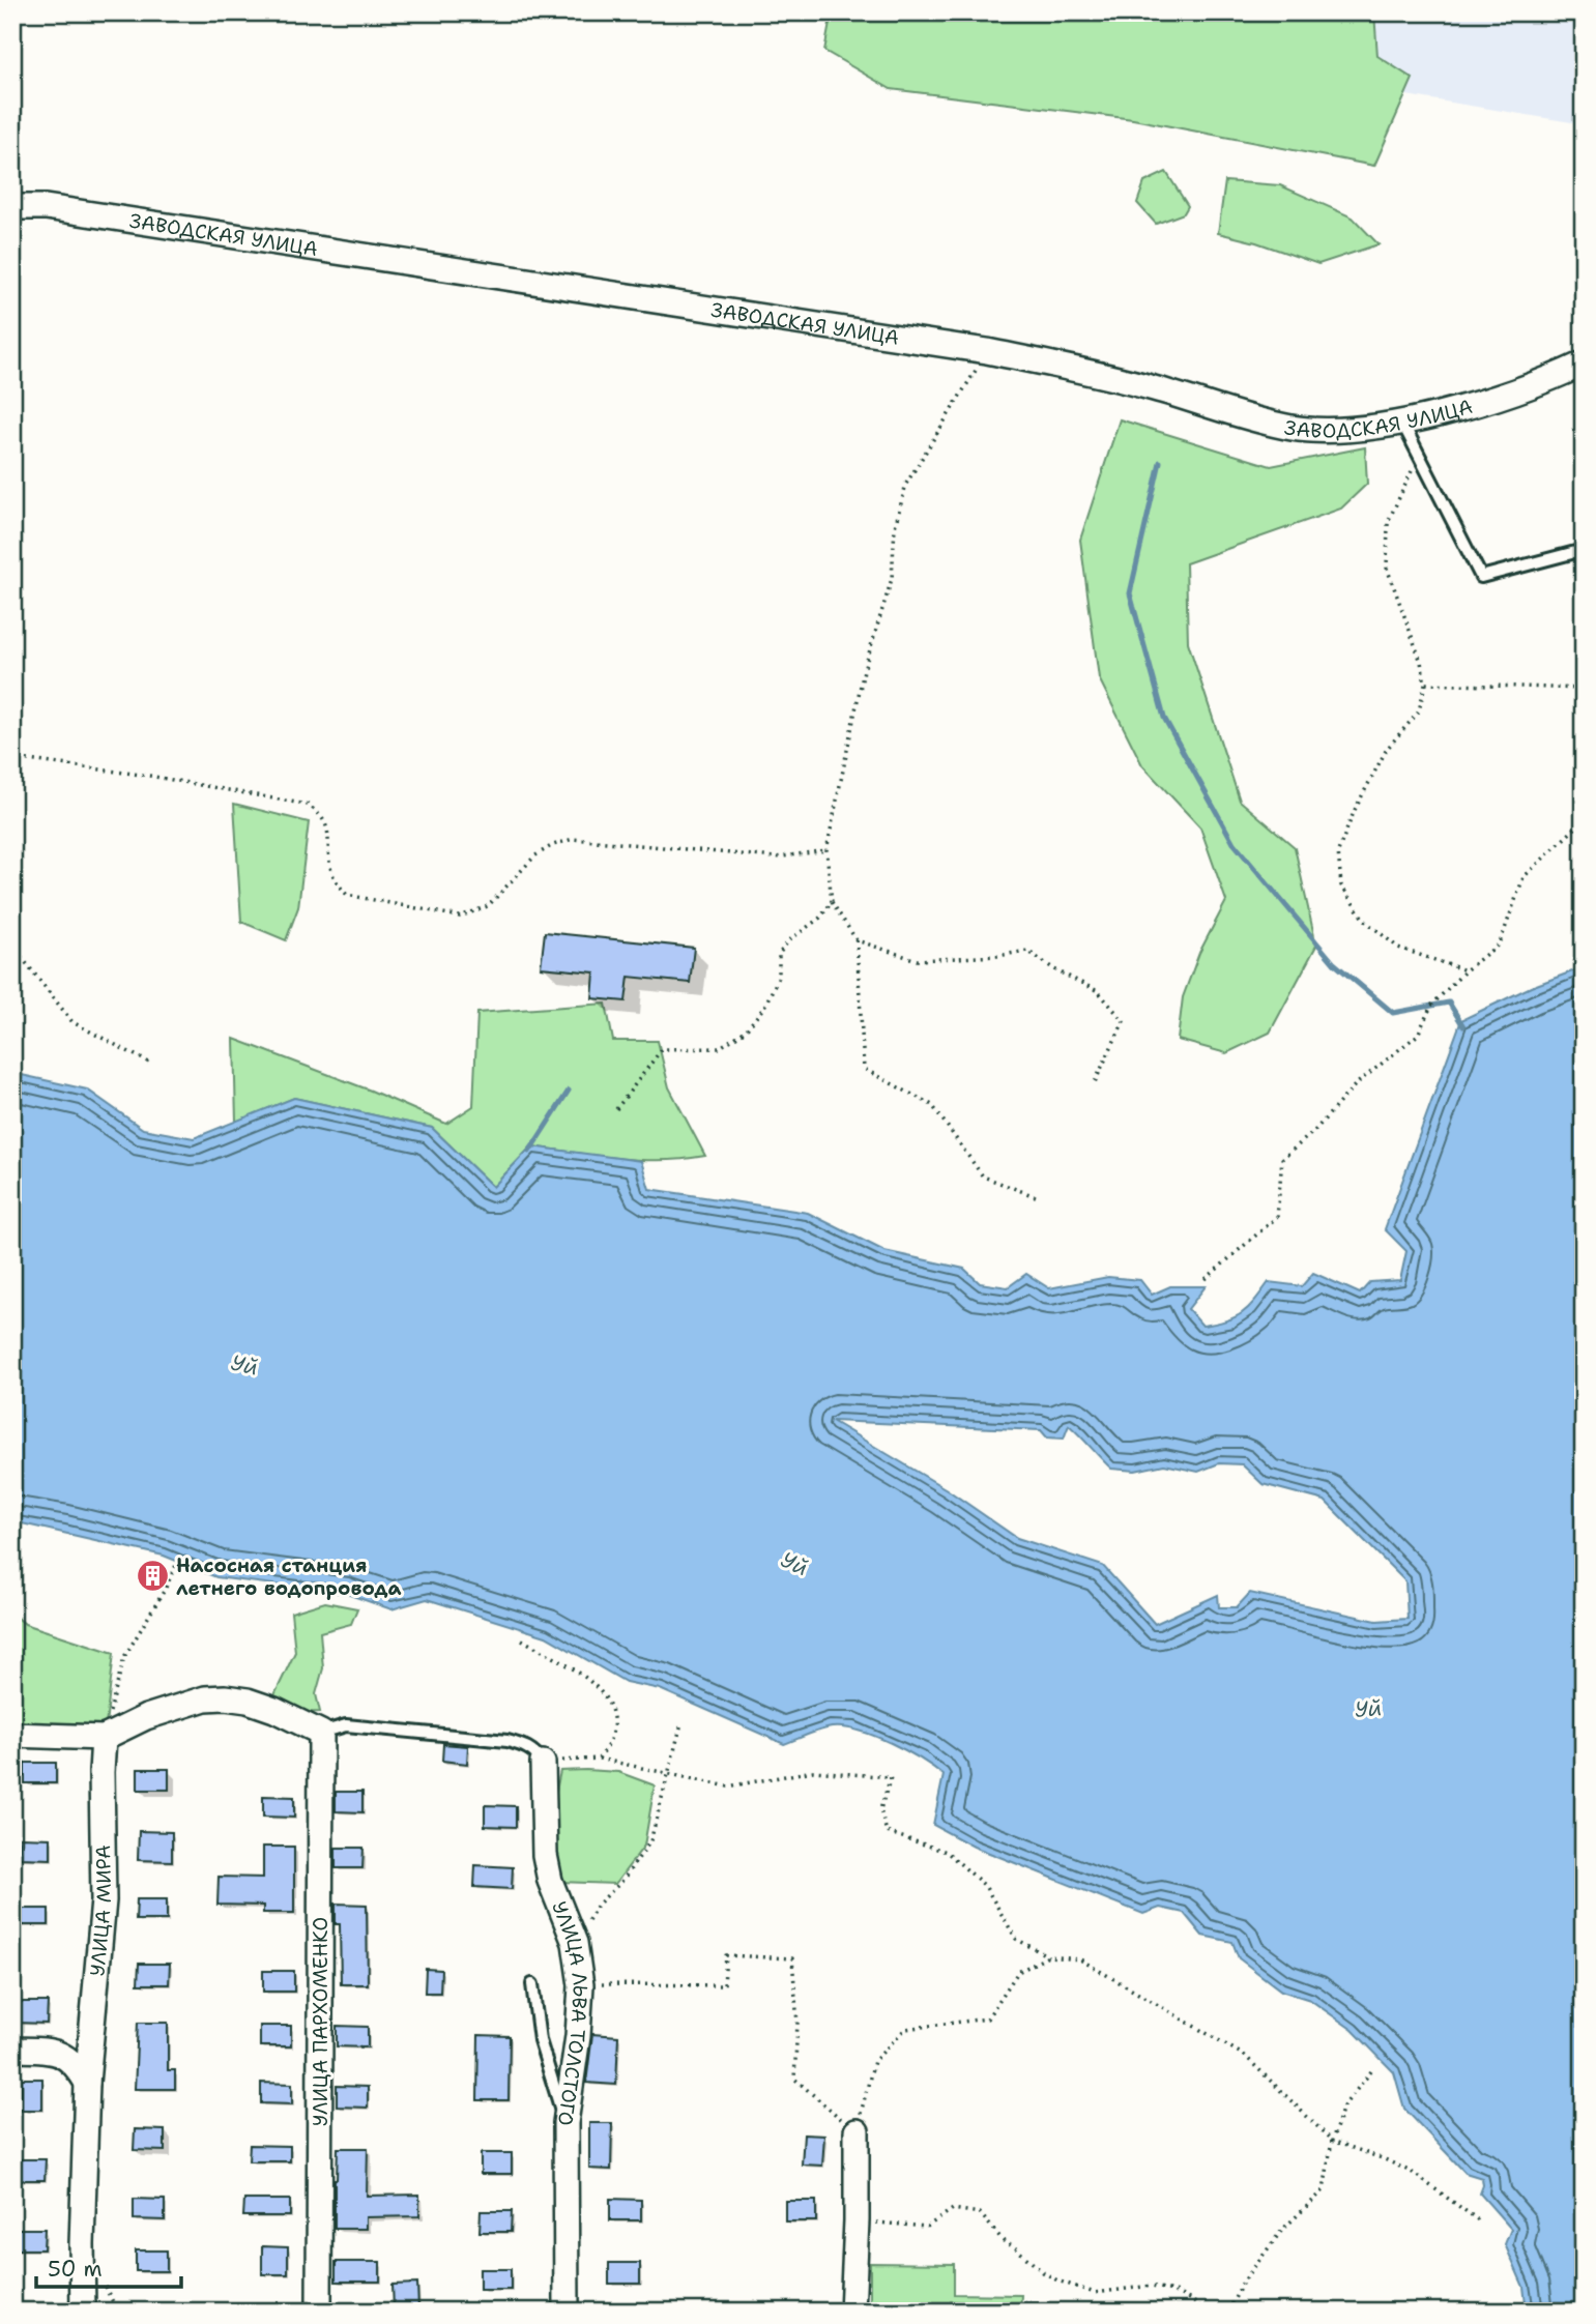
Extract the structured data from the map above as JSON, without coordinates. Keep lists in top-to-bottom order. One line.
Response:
{"streets":{"street":["ЗАВОДСКАЯ УЛИЦА","УЛИЦА МИРА","УЛИЦА ЛЬВА ТОЛСТОГО","УЛИЦА ПАРХОМЕНКО"]},"water":["Уй"],"places":{"building":["Насосная станция летнего водопровода"]},"scale_bar":"50 m"}
